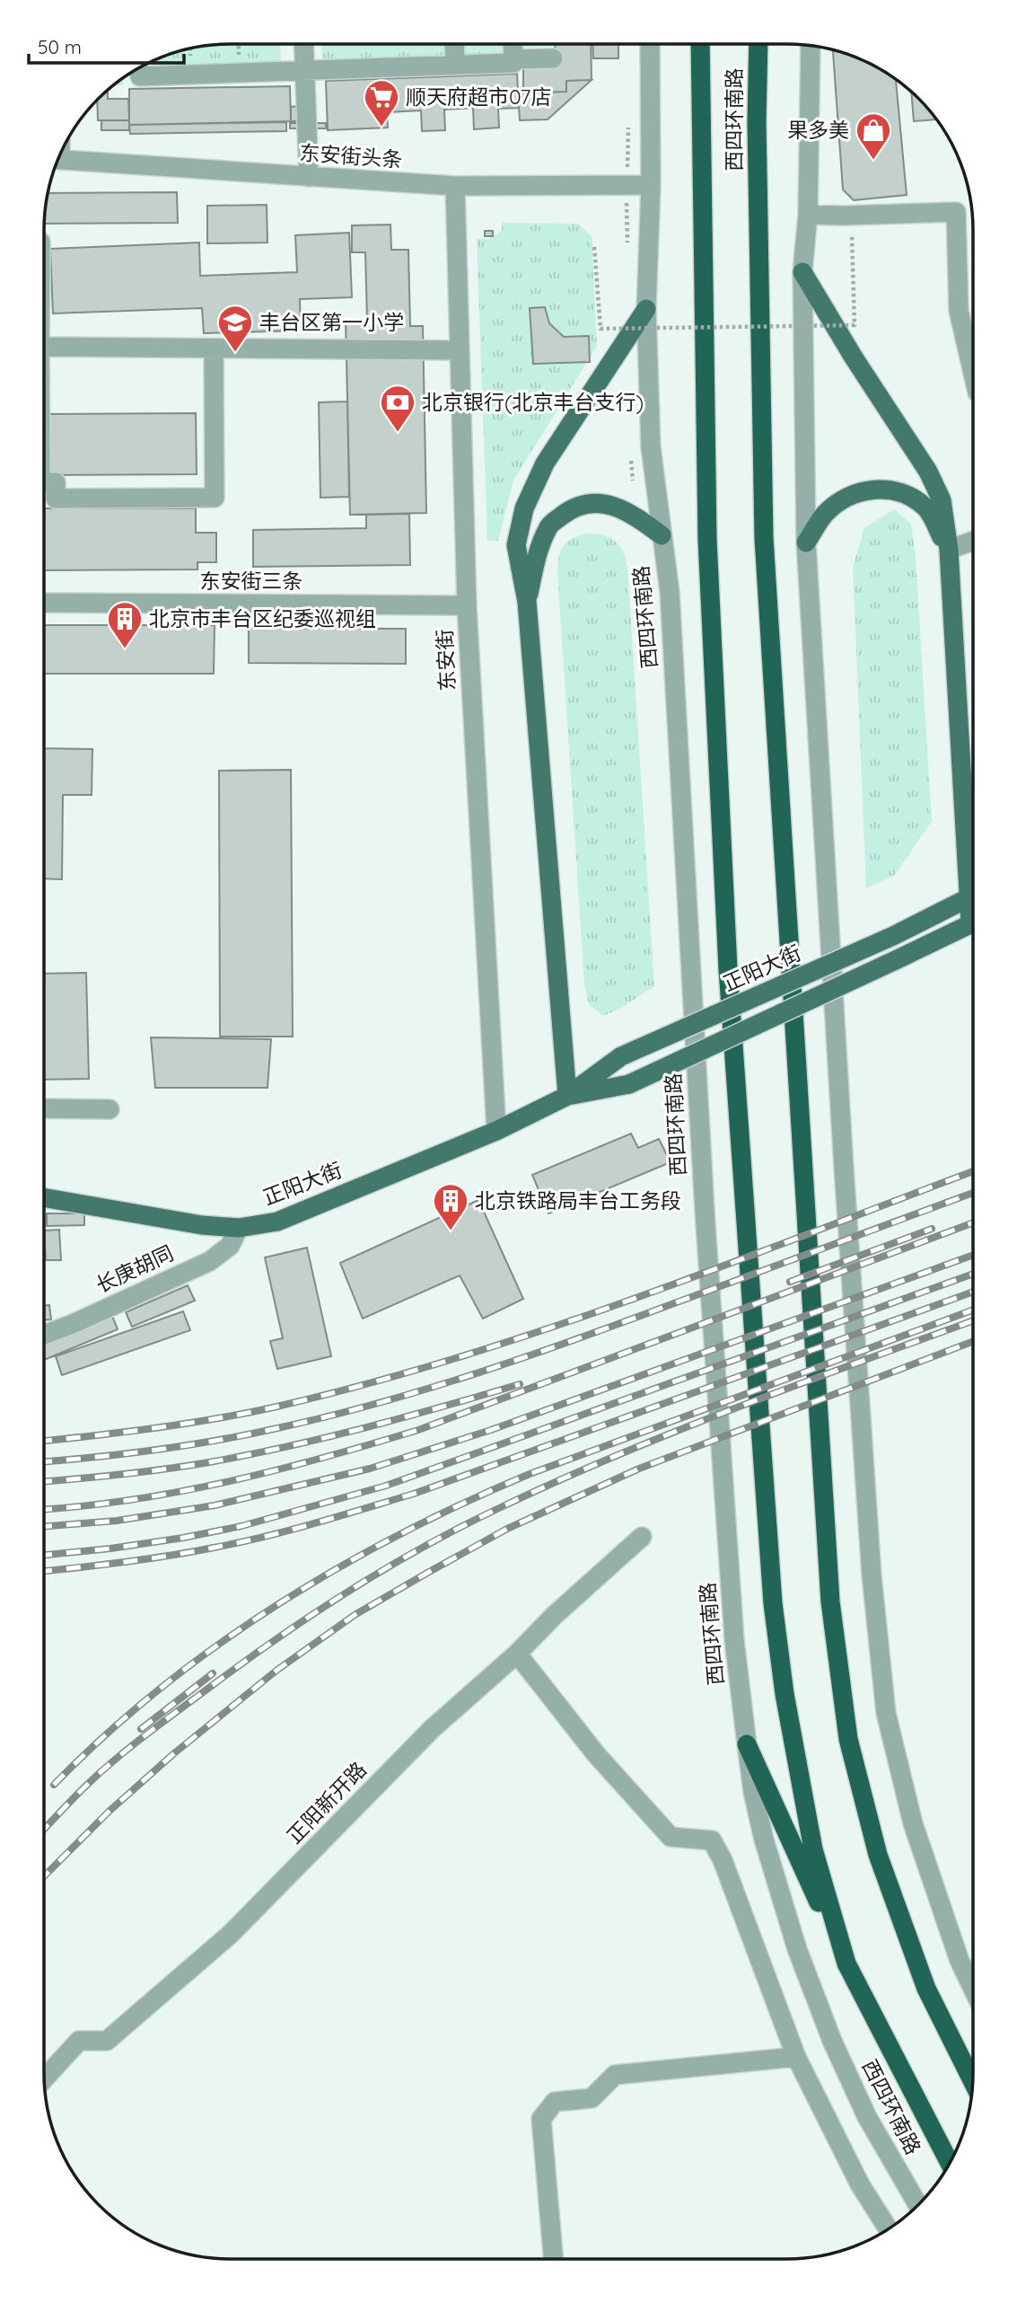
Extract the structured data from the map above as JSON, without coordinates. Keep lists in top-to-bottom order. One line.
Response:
{"streets":{"highway":["西四环南路"],"main road":["正阳大街"],"street":["东安街头条","东安街三条","东安街","长庚胡同","正阳新开路"]},"crossings":[["西四环南路","东安街头条"],["东安街头条","东安街"],["东安街三条","东安街"],["东安街","正阳大街"],["正阳大街","长庚胡同"]],"places":{"supermarket":["顺天府超市07店"],"shop":["果多美"],"school or university":["丰台区第一小学"],"bank":["北京银行(北京丰台支行)"],"building":["北京市丰台区纪委巡视组","北京铁路局丰台工务段"]},"scale_bar":"50 m"}
